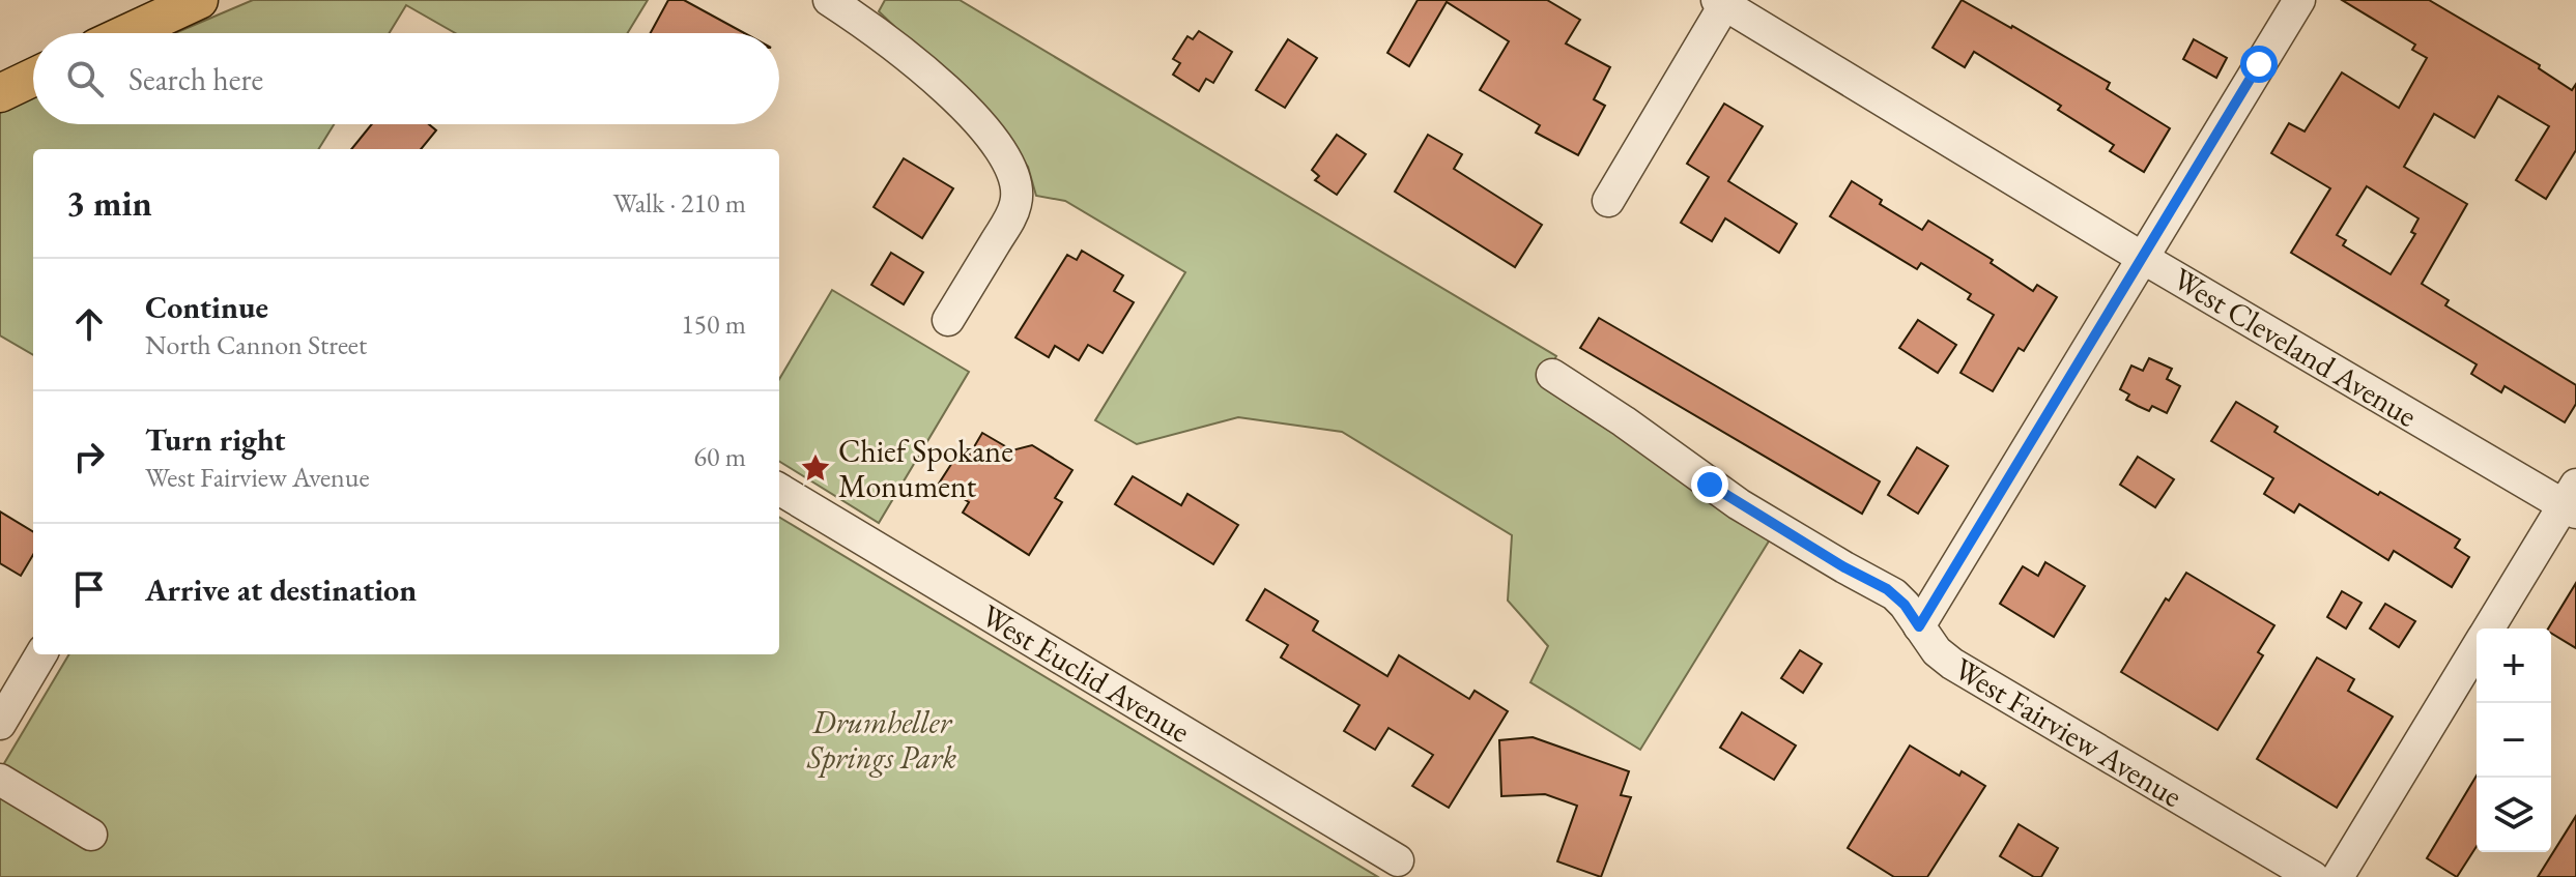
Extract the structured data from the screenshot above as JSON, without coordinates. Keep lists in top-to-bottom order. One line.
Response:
{"streets":{"street":["West Cleveland Avenue","West Euclid Avenue","West Fairview Avenue"]},"parks":["Drumheller Springs Park"],"places":{"place":["Chief Spokane Monument"]},"page":{"search":"Search here","heading":["3 min","Walk · 210 m"],"list":[["Continue","North Cannon Street","150 m"],["Turn right","West Fairview Avenue","60 m"],"Arrive at destination"],"map_buttons":["+","−"]}}
